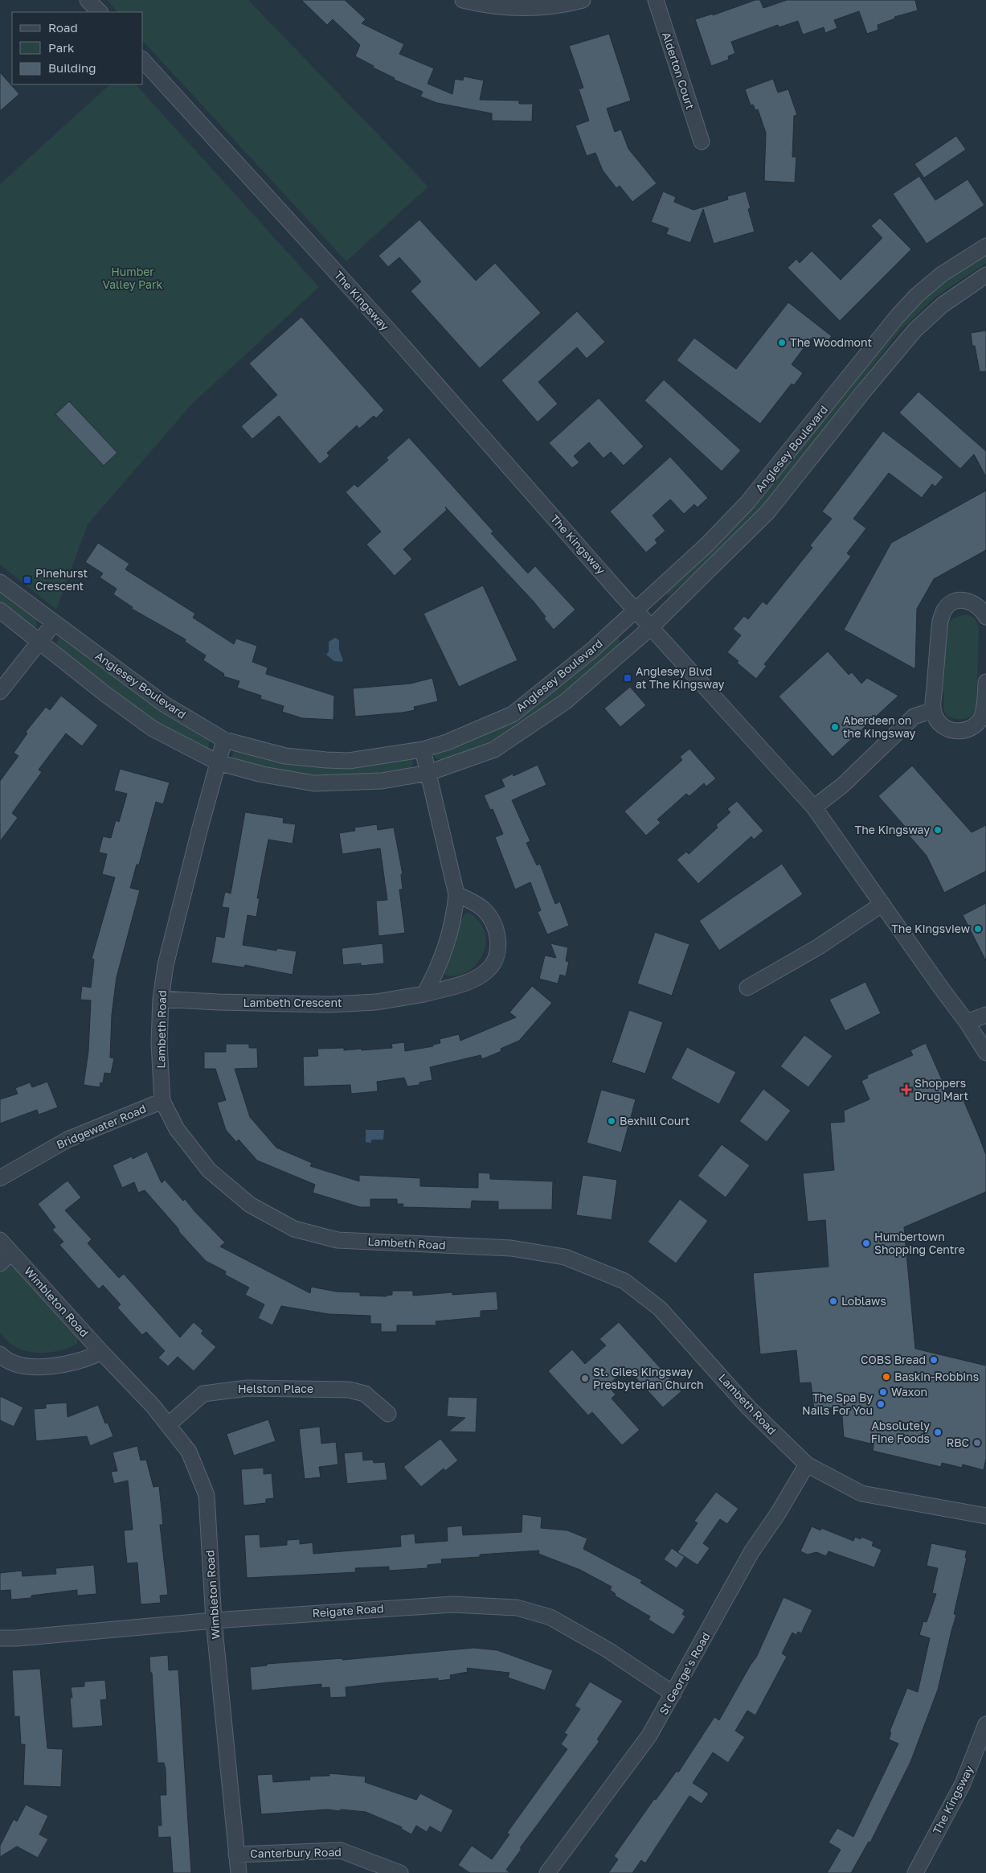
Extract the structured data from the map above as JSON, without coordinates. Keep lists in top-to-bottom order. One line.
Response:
{"streets":{"street":["Alderton Court","The Kingsway","Anglesey Boulevard","Lambeth Crescent","Lambeth Road","Bridgewater Road","Wimbleton Road","Helston Place","Reigate Road","St George's Road","Canterbury Road"]},"crossings":[["The Kingsway","Anglesey Boulevard"],["Anglesey Boulevard","Lambeth Road"],["Lambeth Crescent","Lambeth Road"],["Lambeth Road","Bridgewater Road"],["Lambeth Road","St George's Road"],["Wimbleton Road","Helston Place"],["Wimbleton Road","Reigate Road"],["Wimbleton Road","Canterbury Road"],["Reigate Road","St George's Road"]],"parks":["Humber Valley Park"],"places":{"other":["The Woodmont","Aberdeen on the Kingsway","The Kingsway","The Kingsview","Bexhill Court","Humbertown Shopping Centre","Loblaws","COBS Bread","Baskin-Robbins","St. Giles Kingsway Presbyterian Church","Waxon","The Spa By Nails For You","Absolutely Fine Foods","RBC"],"transit":["Pinehurst Crescent","Anglesey Blvd at The Kingsway"],"health":["Shoppers Drug Mart"]},"legend":["Road","Park","Building"]}
